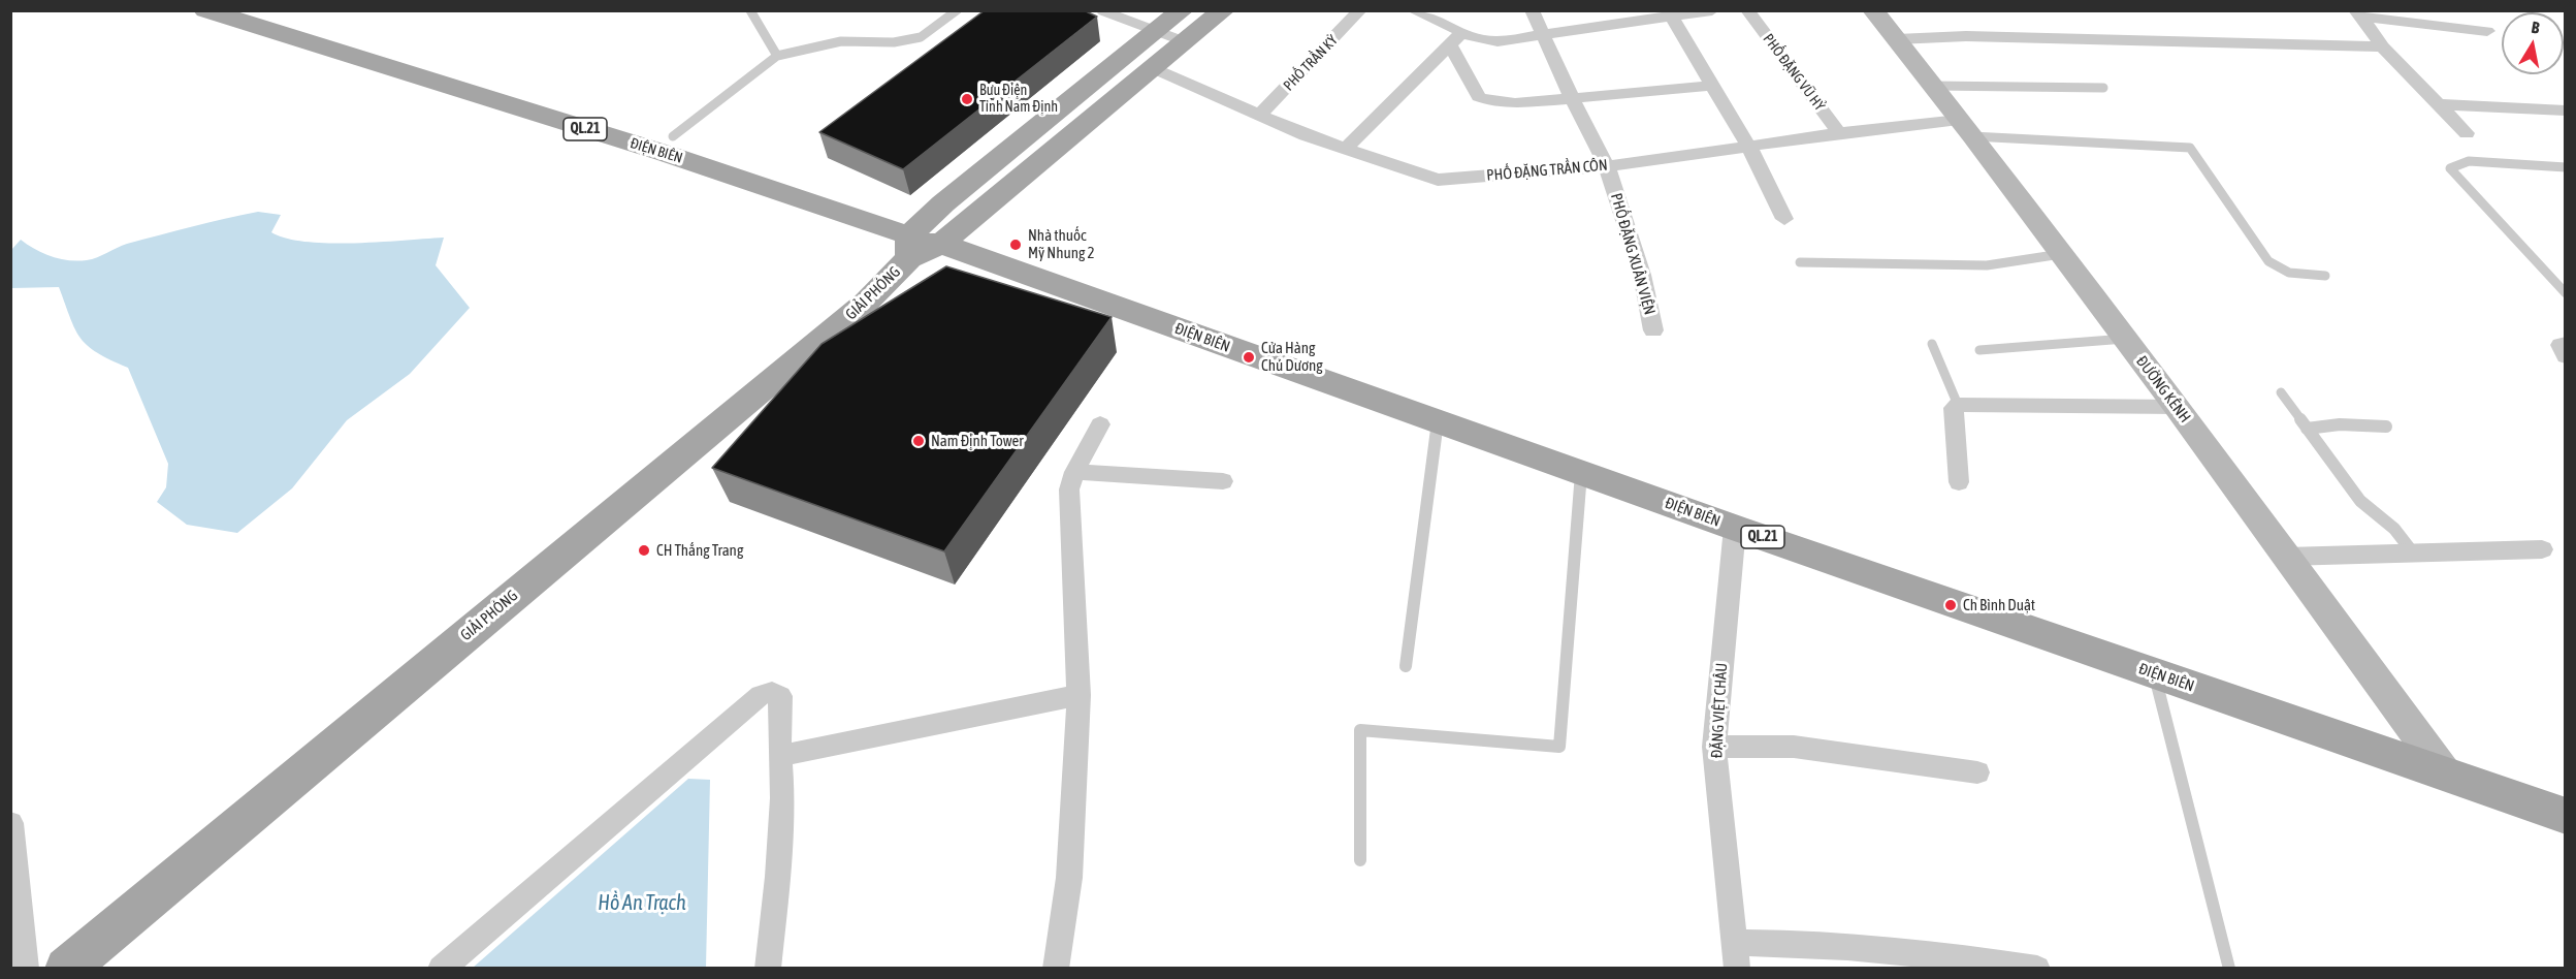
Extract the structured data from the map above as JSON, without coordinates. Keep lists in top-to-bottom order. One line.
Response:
{"streets":{"main road":["QL.21","ĐIỆN BIÊN","GIẢI PHÓNG"],"street":["PHỐ TRẦN KỲ","PHỐ ĐẶNG VŨ HỶ","PHỐ ĐẶNG TRẦN CÔN","PHỐ ĐẶNG XUÂN VIỆN","ĐƯỜNG KÊNH","ĐẶNG VIỆT CHÂU"]},"crossings":[["PHỐ TRẦN KỲ","PHỐ ĐẶNG TRẦN CÔN"],["PHỐ ĐẶNG VŨ HỶ","PHỐ ĐẶNG TRẦN CÔN"],["ĐIỆN BIÊN","GIẢI PHÓNG"],["ĐIỆN BIÊN","ĐƯỜNG KÊNH"],["ĐIỆN BIÊN","ĐẶNG VIỆT CHÂU"],["PHỐ ĐẶNG TRẦN CÔN","PHỐ ĐẶNG XUÂN VIỆN"],["PHỐ ĐẶNG TRẦN CÔN","GIẢI PHÓNG"],["PHỐ ĐẶNG TRẦN CÔN","ĐƯỜNG KÊNH"]],"water":["Hồ An Trạch"],"places":["Bưu Điện Tỉnh Nam Định","Nhà thuốc Mỹ Nhung 2","Cửa Hàng Chú Dương","Nam Định Tower","CH Thắng Trang","Ch Bình Duật"],"north":"top"}
